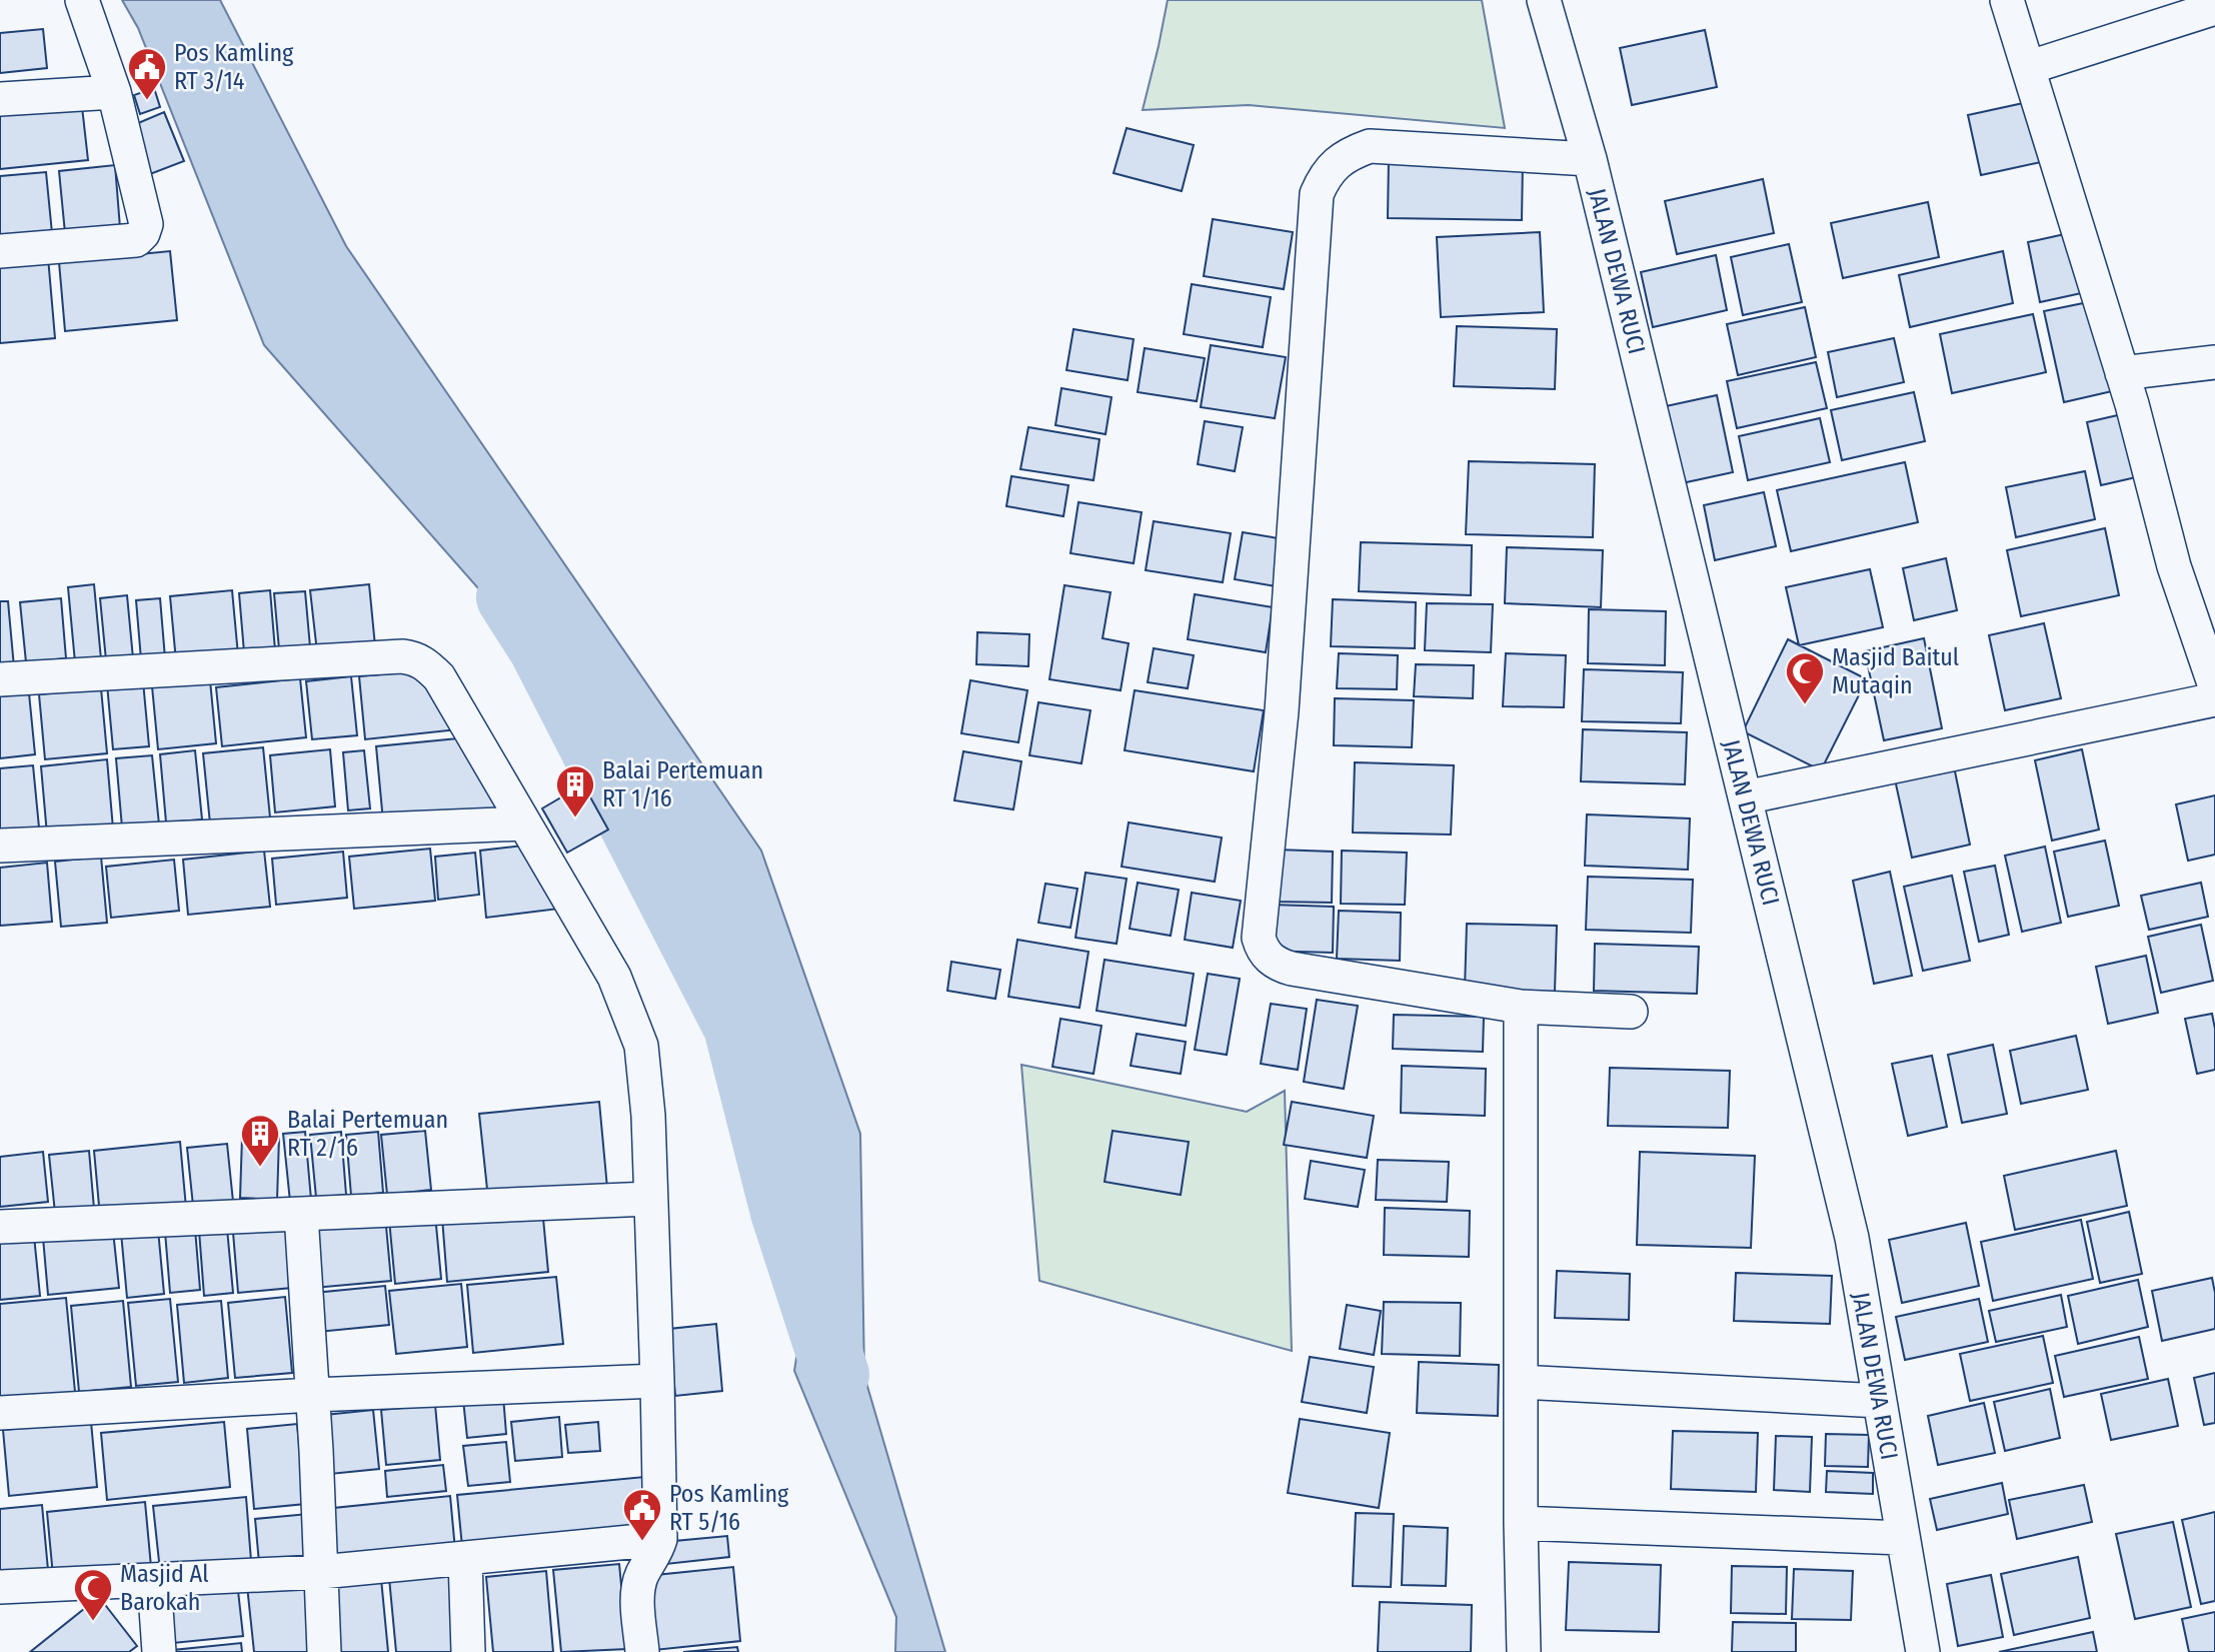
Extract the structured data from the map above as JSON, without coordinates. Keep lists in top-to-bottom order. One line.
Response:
{"streets":{"street":["JALAN DEWA RUCI"]},"places":{"public building":["Pos Kamling RT 3/14","Pos Kamling RT 5/16"],"mosque":["Masjid Baitul Mutaqin","Masjid Al Barokah"],"building":["Balai Pertemuan RT 1/16","Balai Pertemuan RT 2/16"]}}
